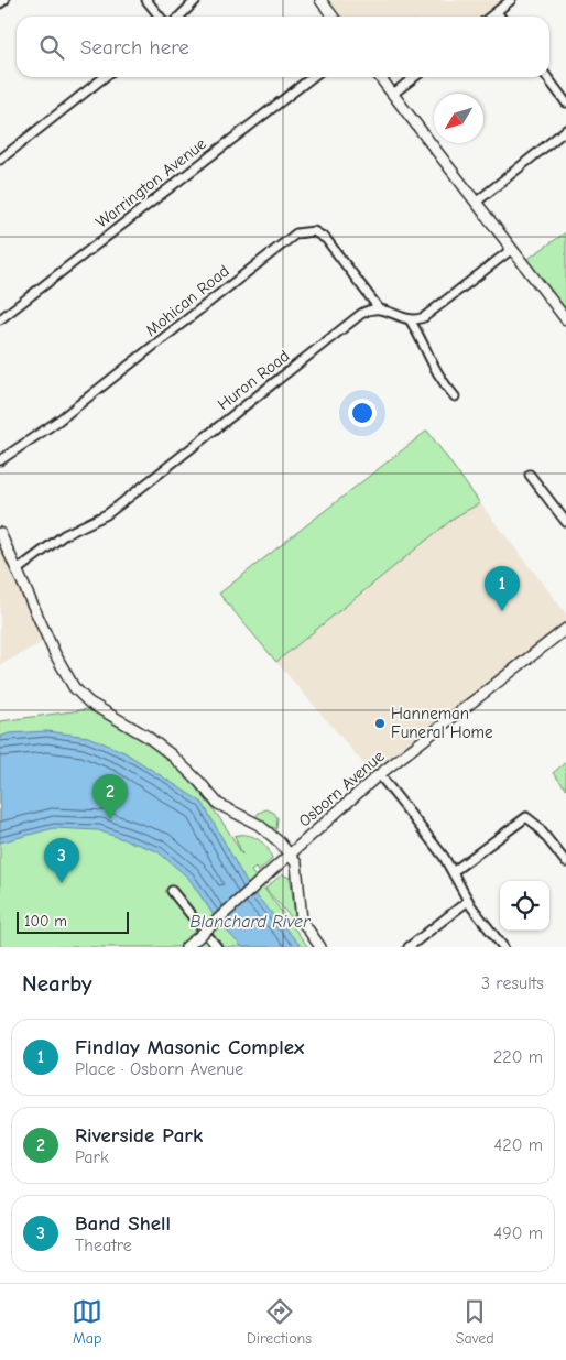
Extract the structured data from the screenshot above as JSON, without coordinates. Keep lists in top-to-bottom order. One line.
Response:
{"streets":{"main road":["Osborn Avenue"],"street":["Warrington Avenue","Mohican Road","Huron Road"]},"crossings":[["Mohican Road","Huron Road"]],"water":["Blanchard River"],"places":["Hanneman Funeral Home"],"scale_bar":"100 m","north":"bottom left","page":{"search":"Search here","pins":["1","2","3"],"scale":"100 m","heading":["Nearby","3 results"],"list":[{"mark":"1","name":"Findlay Masonic Complex","note":"Place · Osborn Avenue","value":"220 m"},{"mark":"2","name":"Riverside Park","note":"Park","value":"420 m"},{"mark":"3","name":"Band Shell","note":"Theatre","value":"490 m"}],"nav":["Map","Directions","Saved"]}}
